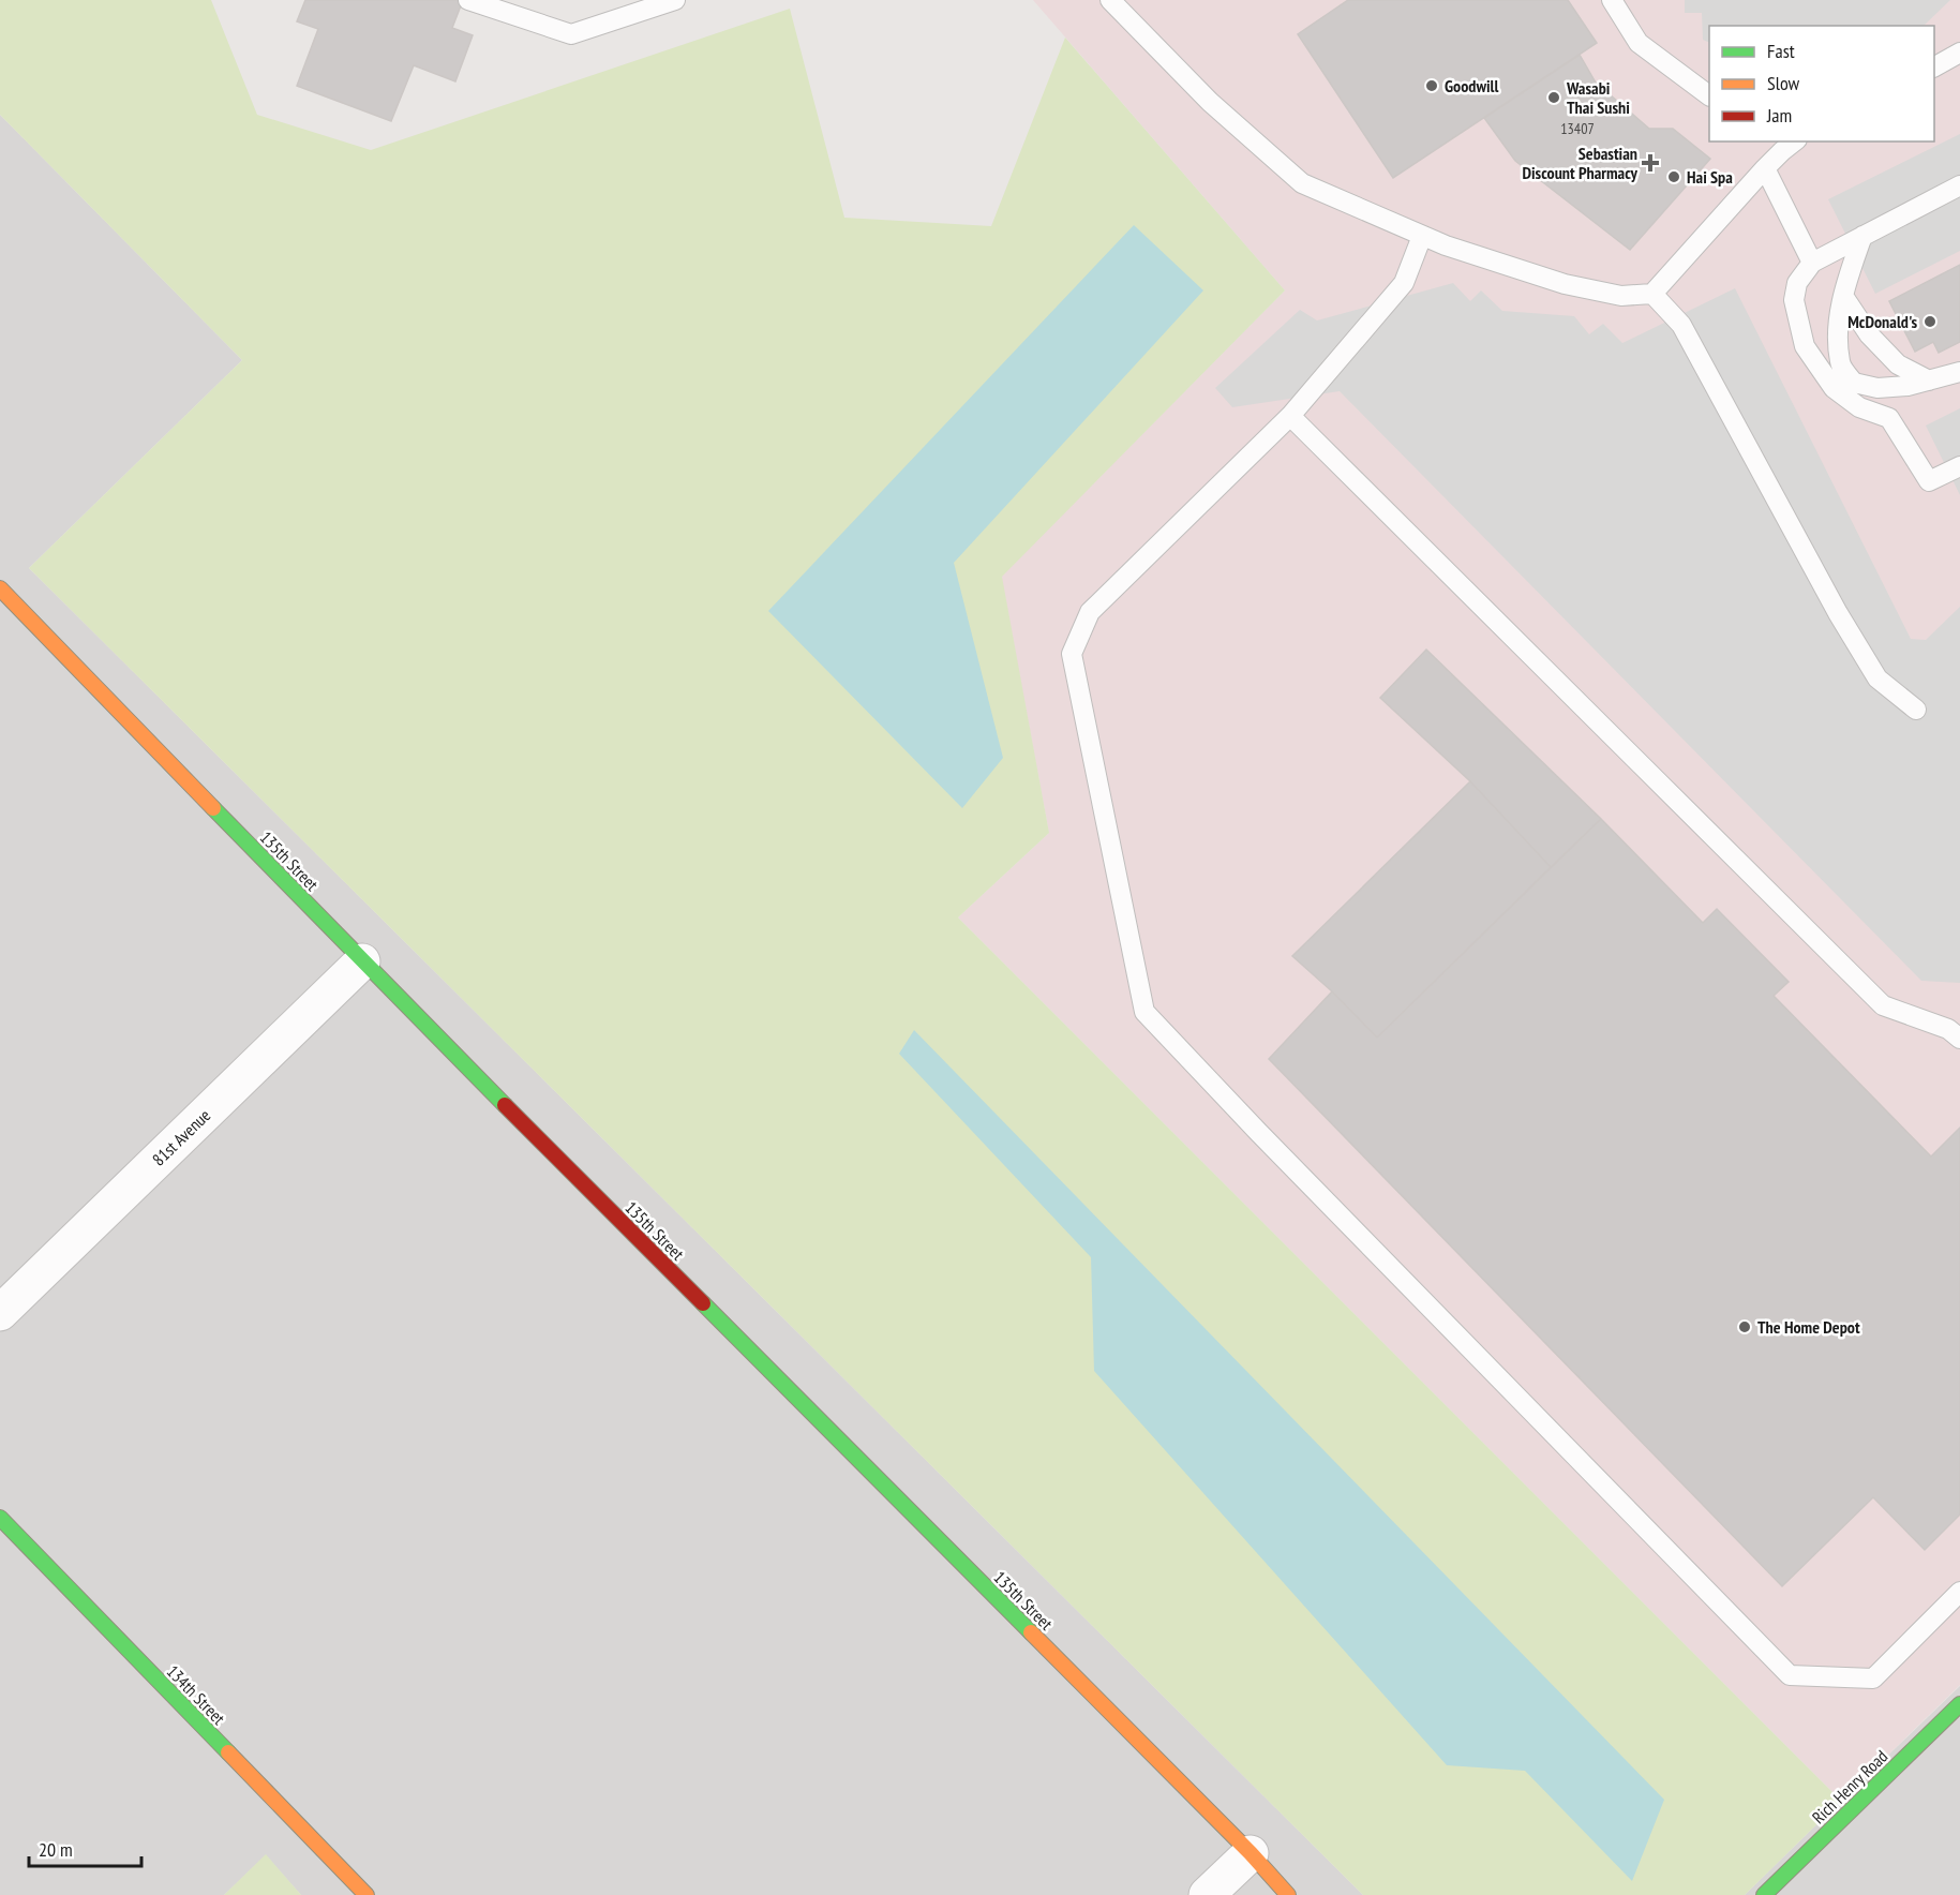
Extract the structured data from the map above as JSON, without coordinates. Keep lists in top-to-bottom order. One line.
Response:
{"streets":{"street":["135th Street","81st Avenue","134th Street","Rich Henry Road"]},"crossings":[["135th Street","81st Avenue"]],"places":{"other":["Goodwill","Wasabi Thai Sushi","Hai Spa","McDonald's","The Home Depot"],"health":["Sebastian Discount Pharmacy"]},"house_numbers":["13407"],"legend":["Fast","Slow","Jam"],"scale_bar":"20 m"}
